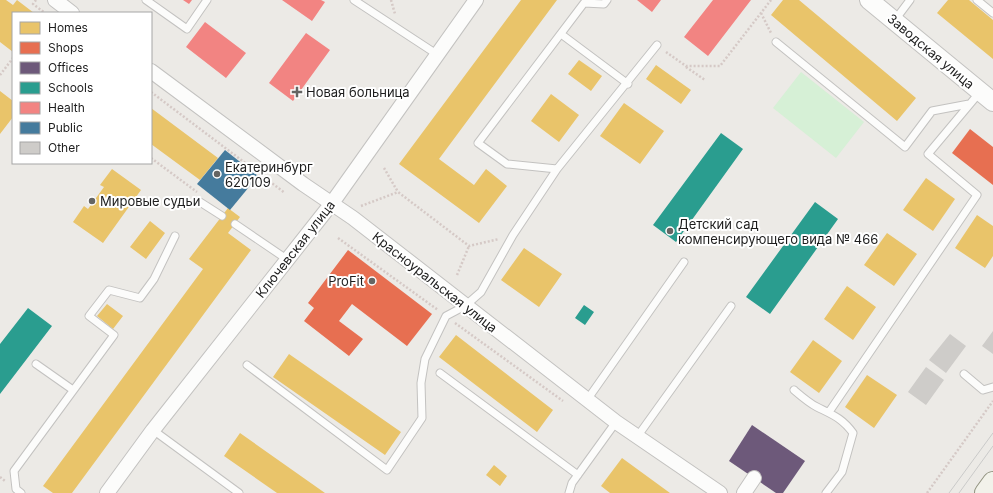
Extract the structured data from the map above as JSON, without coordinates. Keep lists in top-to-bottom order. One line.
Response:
{"streets":{"street":["Заводская улица","Ключевская улица","Красноуральская улица"]},"crossings":[["Ключевская улица","Красноуральская улица"]],"places":{"health":["Новая больница"],"other":["Екатеринбург 620109","Мировые судьи","Детский сад компенсирующего вида № 466","ProFit"]},"legend":["Homes","Shops","Offices","Schools","Health","Public","Other"]}
